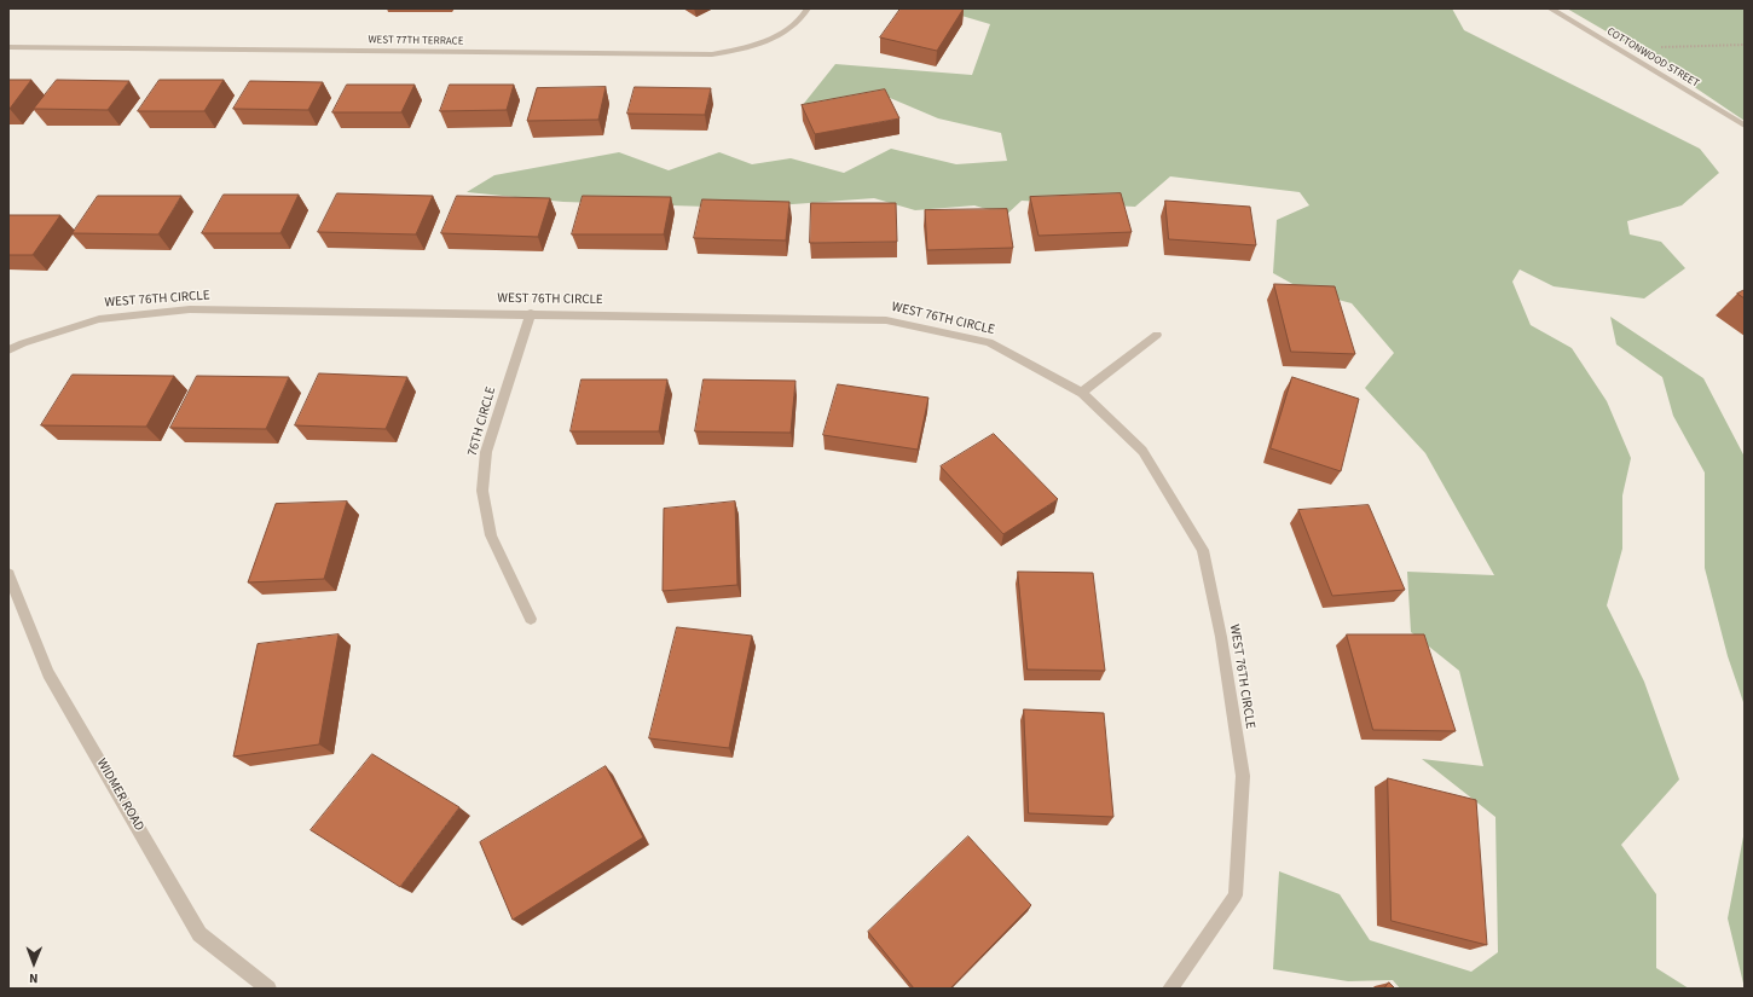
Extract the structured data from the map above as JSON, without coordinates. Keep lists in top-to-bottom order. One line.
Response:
{"streets":{"street":["WEST 77TH TERRACE","COTTONWOOD STREET","WEST 76TH CIRCLE","76TH CIRCLE","WIDMER ROAD"]},"crossings":[["WEST 76TH CIRCLE","76TH CIRCLE"]],"north":"bottom"}
